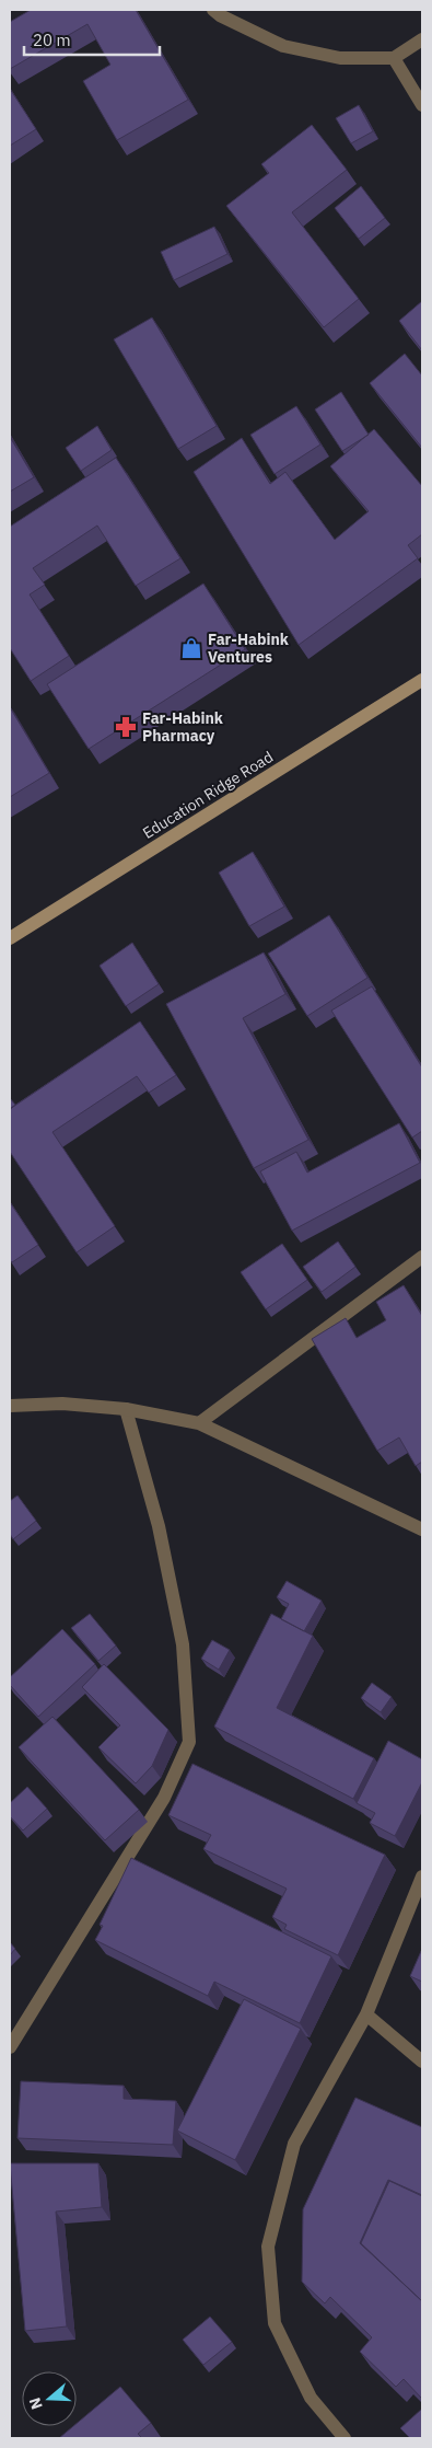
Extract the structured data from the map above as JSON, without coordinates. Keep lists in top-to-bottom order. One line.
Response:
{"streets":{"main road":["Education Ridge Road"]},"places":{"shop":["Far-Habink Ventures"],"pharmacy":["Far-Habink Pharmacy"]},"scale_bar":"20 m","north":"left"}
